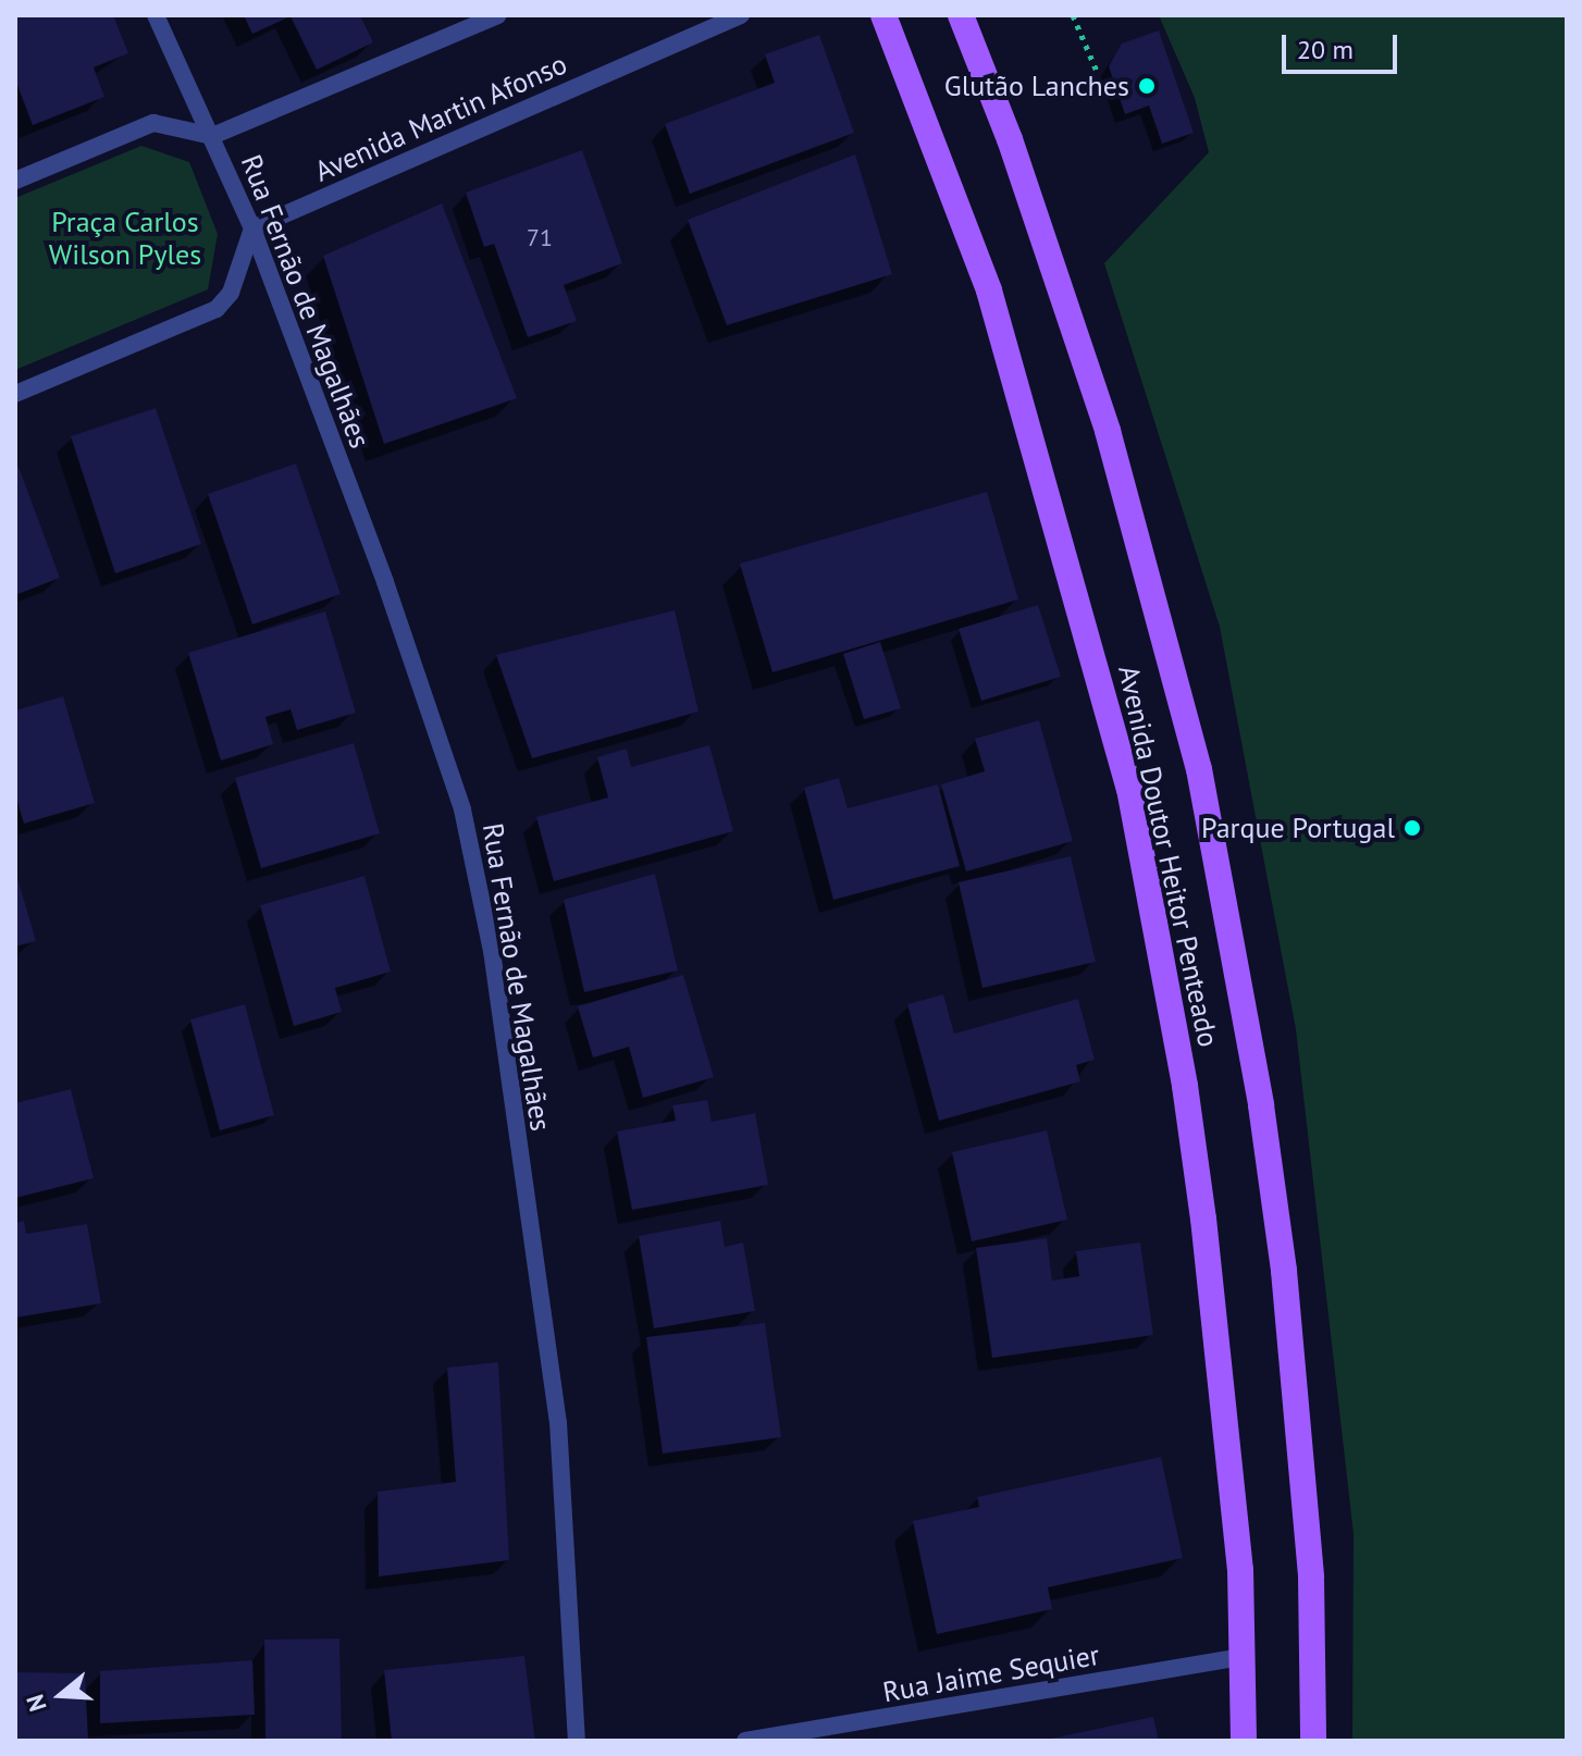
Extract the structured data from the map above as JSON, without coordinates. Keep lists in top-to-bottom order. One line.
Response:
{"streets":{"main road":["Avenida Doutor Heitor Penteado"],"street":["Avenida Martin Afonso","Rua Fernão de Magalhães","Rua Jaime Sequier"]},"crossings":[["Avenida Martin Afonso","Rua Fernão de Magalhães"],["Avenida Doutor Heitor Penteado","Rua Jaime Sequier"]],"parks":["Praça Carlos Wilson Pyles"],"places":["Glutão Lanches","Parque Portugal"],"house_numbers":["71"],"scale_bar":"20 m","north":"left"}
